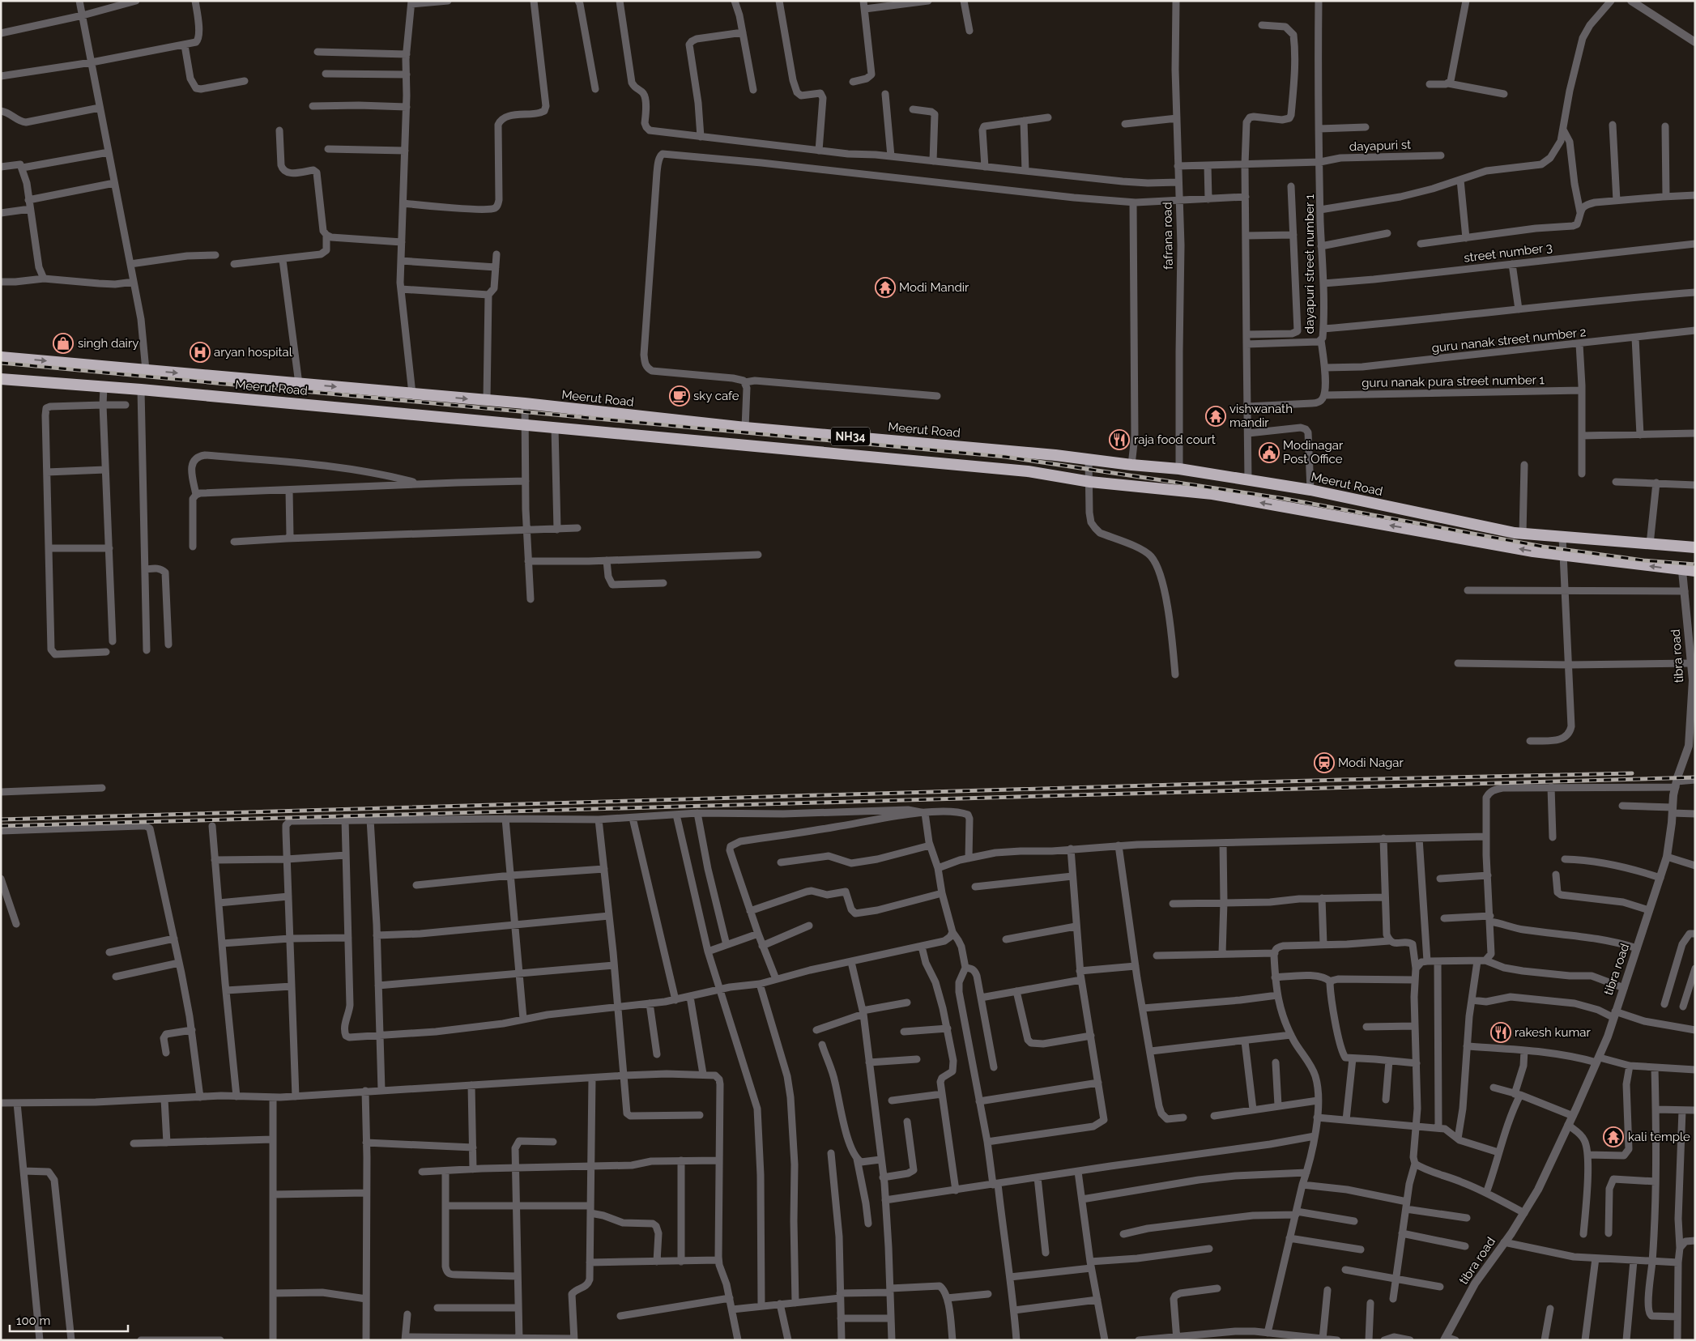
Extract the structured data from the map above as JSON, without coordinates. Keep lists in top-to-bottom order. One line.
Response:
{"streets":{"highway":["Meerut Road","NH34"],"street":["dayapuri st","fafrana road","street number 3","dayapuri street number 1","guru nanak street number 2","guru nanak pura street number 1","tibra road"]},"crossings":[["dayapuri st","fafrana road"],["dayapuri st","dayapuri street number 1"],["fafrana road","Meerut Road"],["street number 3","dayapuri street number 1"],["Meerut Road","tibra road"]],"places":{"temple":["Modi Mandir","vishwanath mandir","kali temple"],"shop":["singh dairy"],"hospital":["aryan hospital"],"cafe":["sky cafe"],"restaurant":["raja food court","rakesh kumar"],"public building":["Modinagar Post Office"],"station":["Modi Nagar"]},"scale_bar":"100 m"}
